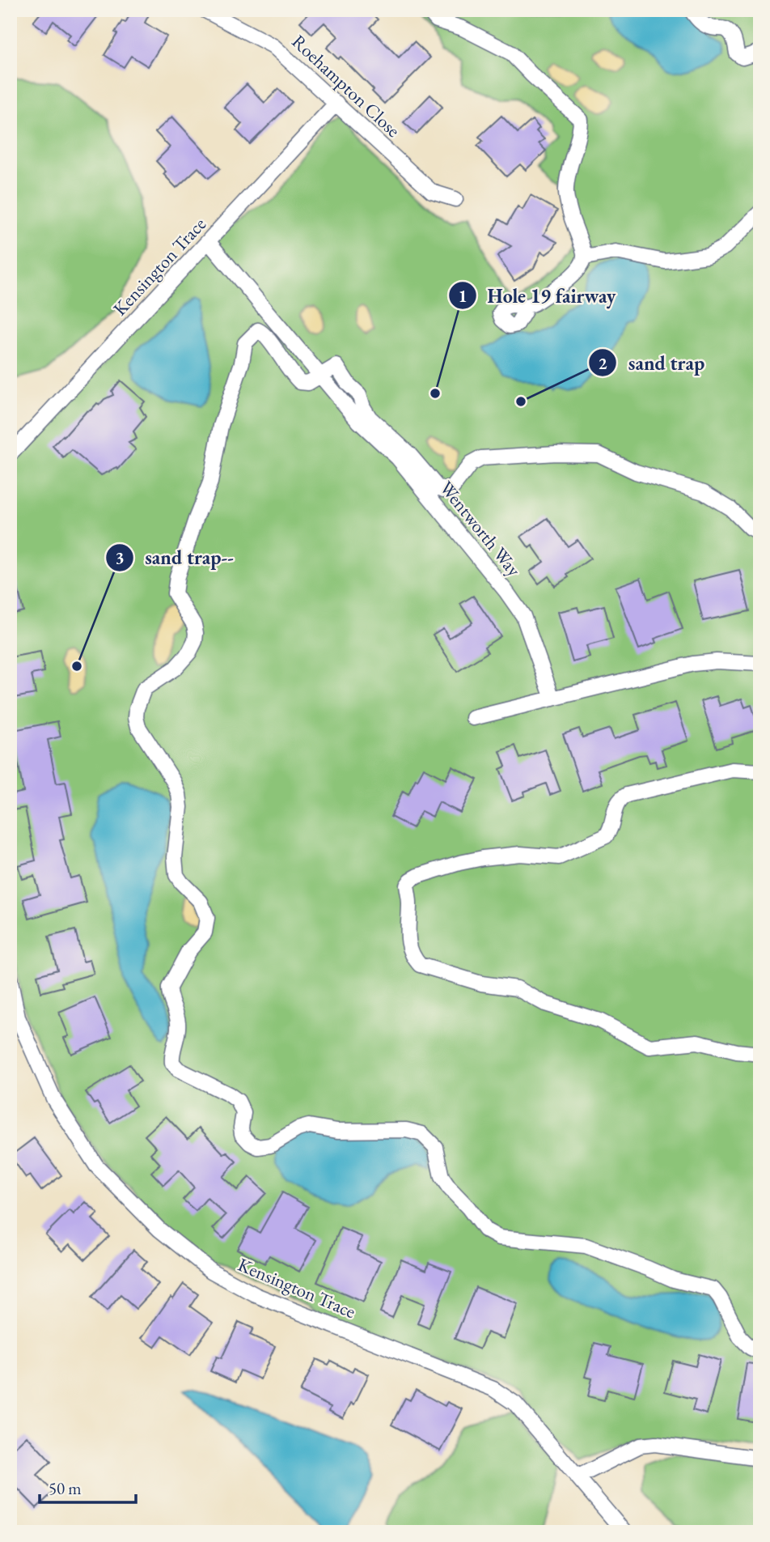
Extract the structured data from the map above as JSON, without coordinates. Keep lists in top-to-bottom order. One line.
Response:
{"streets":{"street":["Roehampton Close","Kensington Trace","Wentworth Way"]},"crossings":[["Roehampton Close","Kensington Trace"],["Kensington Trace","Wentworth Way"]],"places":["Hole 19 fairway","sand trap","sand trap--"],"scale_bar":"50 m"}
